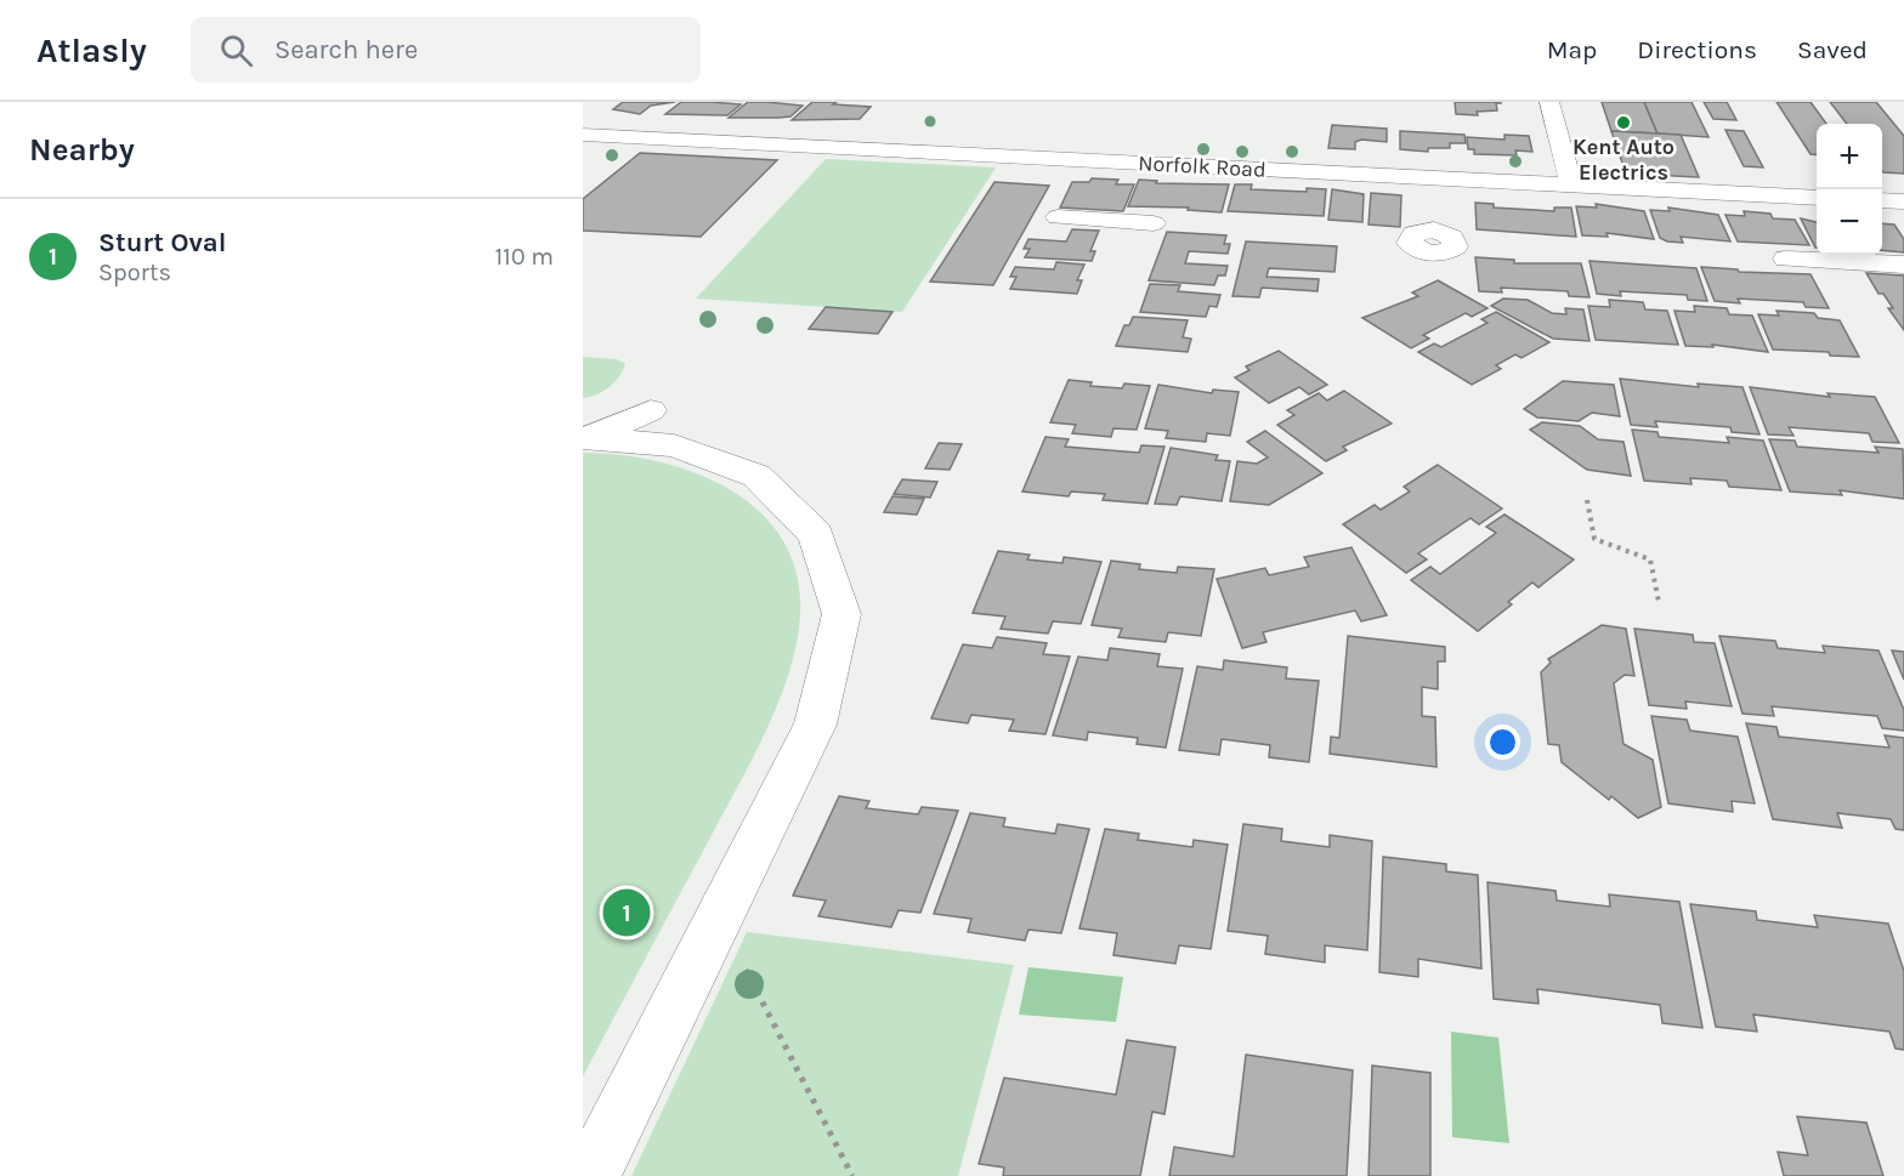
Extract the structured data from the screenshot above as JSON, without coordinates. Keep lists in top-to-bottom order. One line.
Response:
{"streets":{"street":["Norfolk Road"]},"places":["Kent Auto Electrics"],"page":{"header":"Atlasly","search":"Search here","nav":["Map","Directions","Saved"],"heading":"Nearby","map_buttons":["+","−"],"list":[{"mark":"1","name":"Sturt Oval","note":"Sports","value":"110 m"}],"pins":"1"}}
